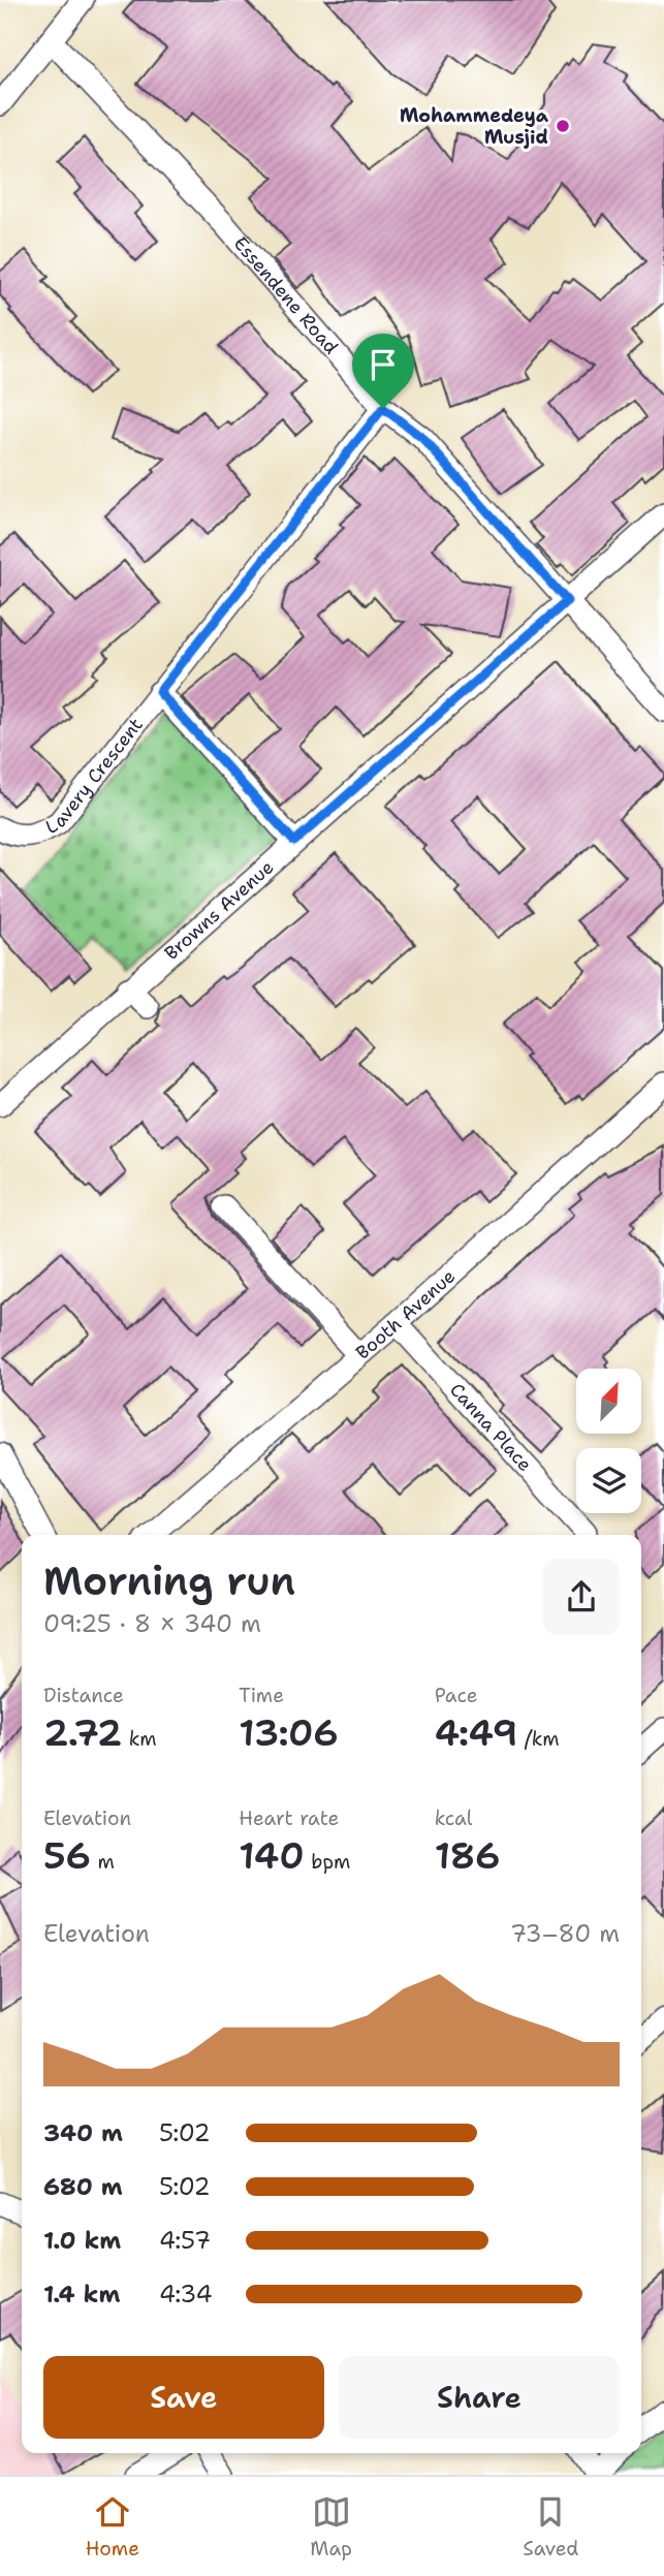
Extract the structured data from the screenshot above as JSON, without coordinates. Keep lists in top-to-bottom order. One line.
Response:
{"streets":{"street":["Essendene Road","Lavery Crescent","Browns Avenue","Booth Avenue","Canna Place"]},"crossings":[["Essendene Road","Lavery Crescent"],["Essendene Road","Browns Avenue"],["Booth Avenue","Canna Place"]],"places":["Mohammedeya Musjid"],"north":"top right","page":{"heading":["Morning run","09:25 · 8 × 340 m"],"stats":[["Distance","2.72 km"],["Time","13:06"],["Pace","4:49 /km"],["Elevation","56 m"],["Heart rate","140 bpm"],["kcal","186"]],"chart":["Elevation","73–80 m"],"list":[{"name":"340 m","note":"5:02"},{"name":"680 m","note":"5:02"},{"name":"1.0 km","note":"4:57"},{"name":"1.4 km","note":"4:34"}],"buttons":["Save","Share"],"tabs":["Home","Map","Saved"]}}
